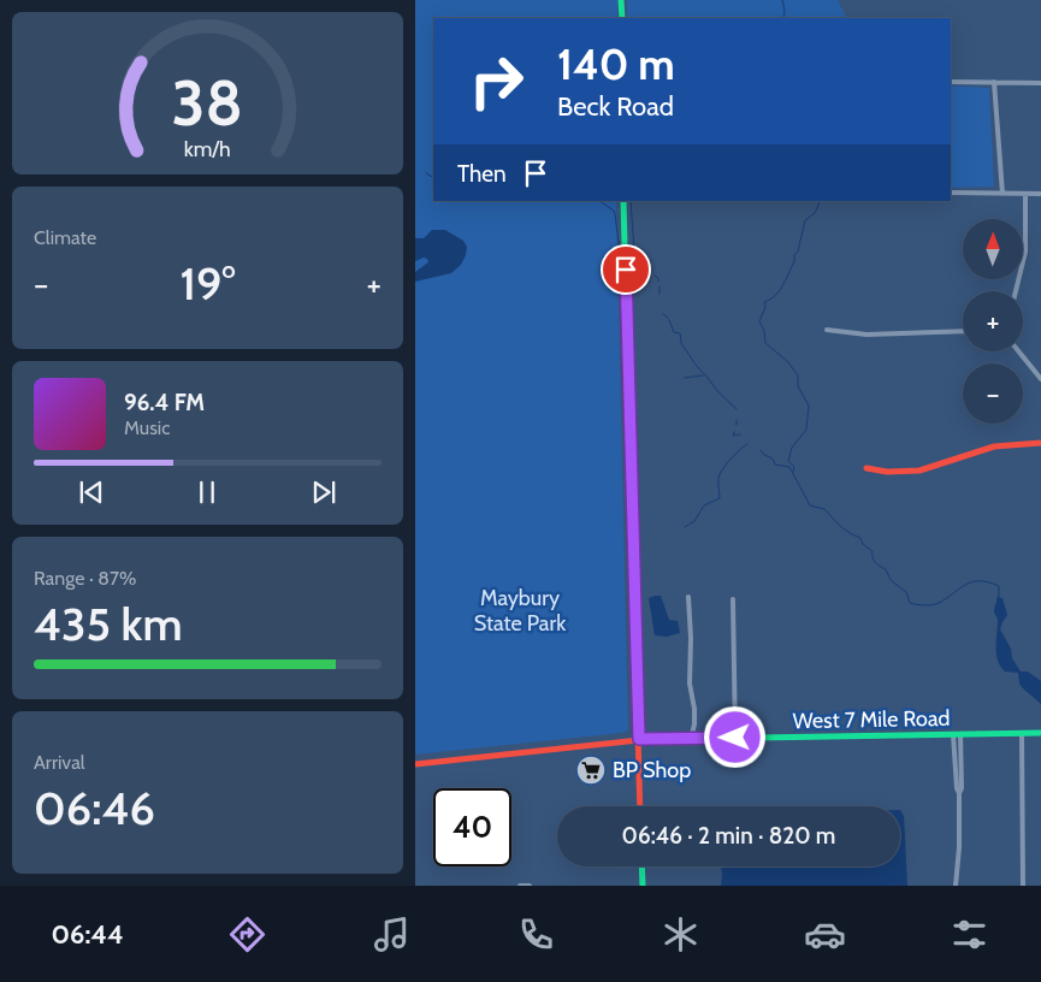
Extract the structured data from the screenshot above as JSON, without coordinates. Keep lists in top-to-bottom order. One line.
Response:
{"streets":{"street":["West 7 Mile Road"]},"parks":["Maybury State Park"],"places":{"supermarket":["BP Shop"]},"north":"top","page":{"turn":["140 m","Beck Road"],"then":"Then","tile":["Climate",["Range · 87%","435 km"],["Arrival","06:46"]],"map_buttons":["+","−"],"heat":["−","19°","+"],"song":["96.4 FM","Music"],"limit":"40","trip":"06:46 · 2 min · 820 m","tabs":"06:44","gauge":["38","km/h"]}}
